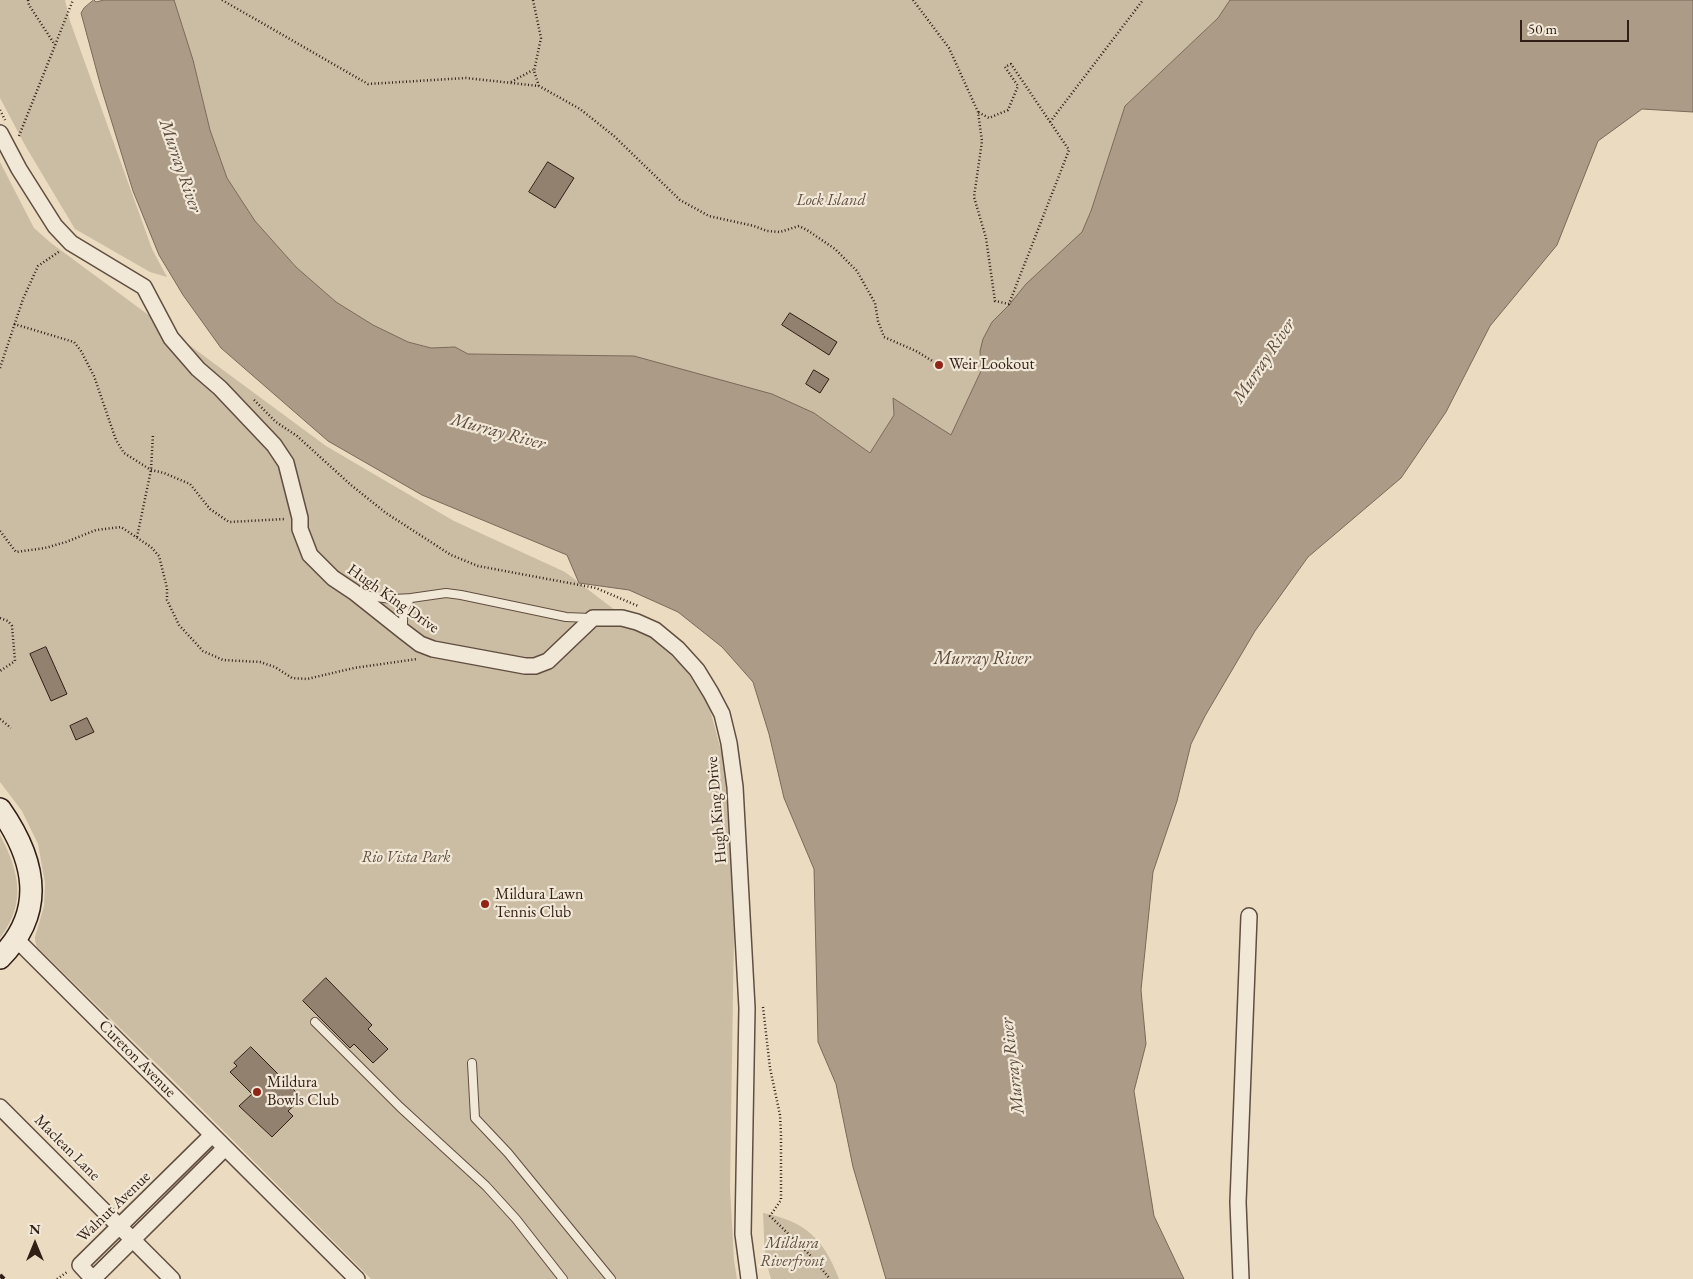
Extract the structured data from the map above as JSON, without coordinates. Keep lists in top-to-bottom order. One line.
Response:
{"streets":{"street":["Hugh King Drive","Cureton Avenue","Maclean Lane","Walnut Avenue"]},"crossings":[["Cureton Avenue","Walnut Avenue"],["Maclean Lane","Walnut Avenue"]],"water":["Murray River"],"parks":["Lock Island","Rio Vista Park","Mildura Riverfront"],"places":["Weir Lookout","Mildura Lawn Tennis Club","Mildura Bowls Club"],"scale_bar":"50 m","north":"top"}
